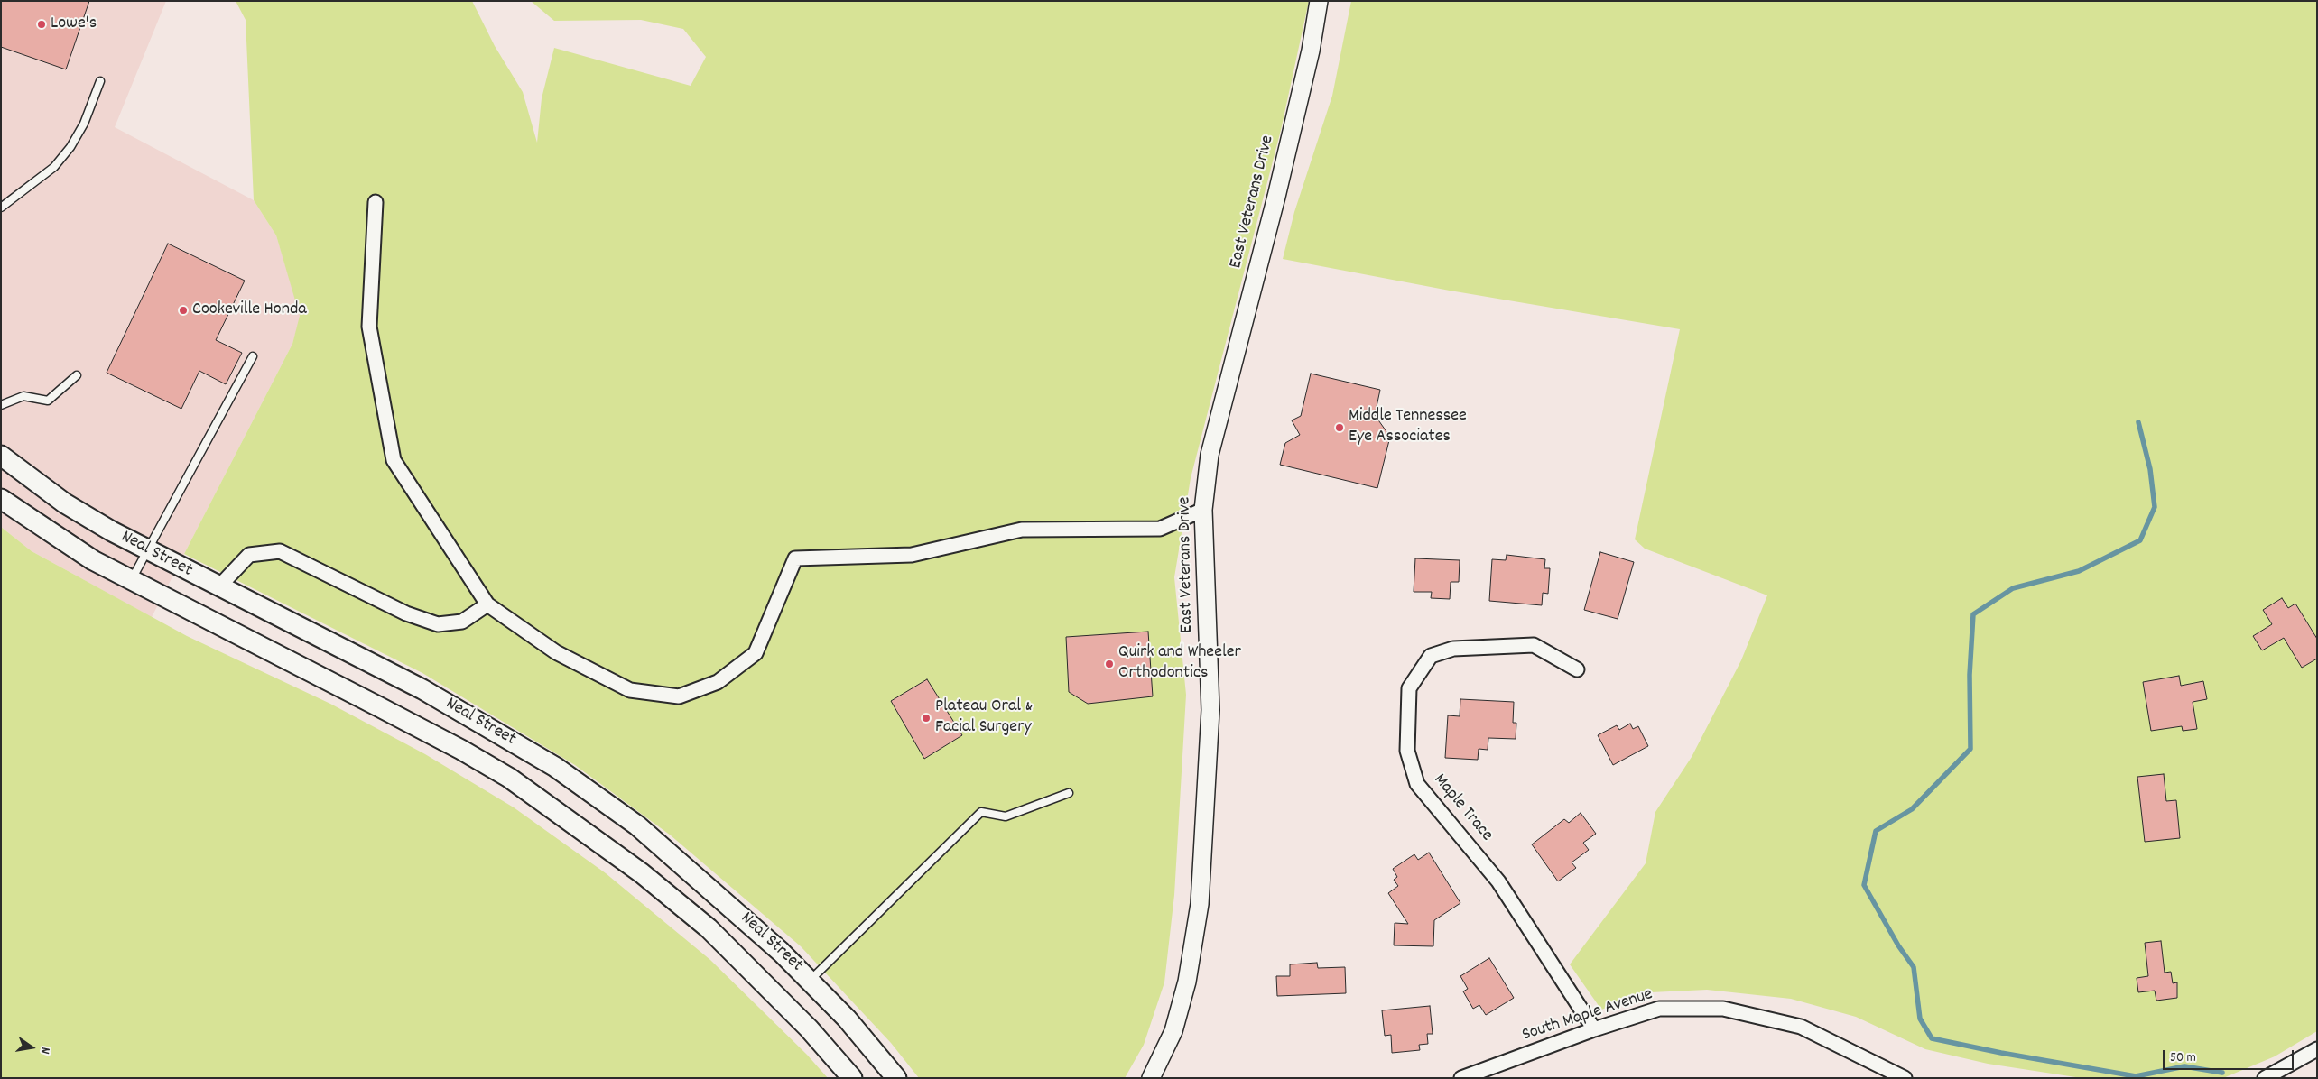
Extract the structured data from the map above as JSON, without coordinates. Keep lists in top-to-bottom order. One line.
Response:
{"streets":{"main road":["Neal Street"],"street":["East Veterans Drive","Maple Trace","South Maple Avenue"]},"crossings":[["Maple Trace","South Maple Avenue"]],"places":["Lowe's","Cookeville Honda","Middle Tennessee Eye Associates","Quirk and Wheeler Orthodontics","Plateau Oral & Facial Surgery"],"scale_bar":"50 m","north":"right"}
